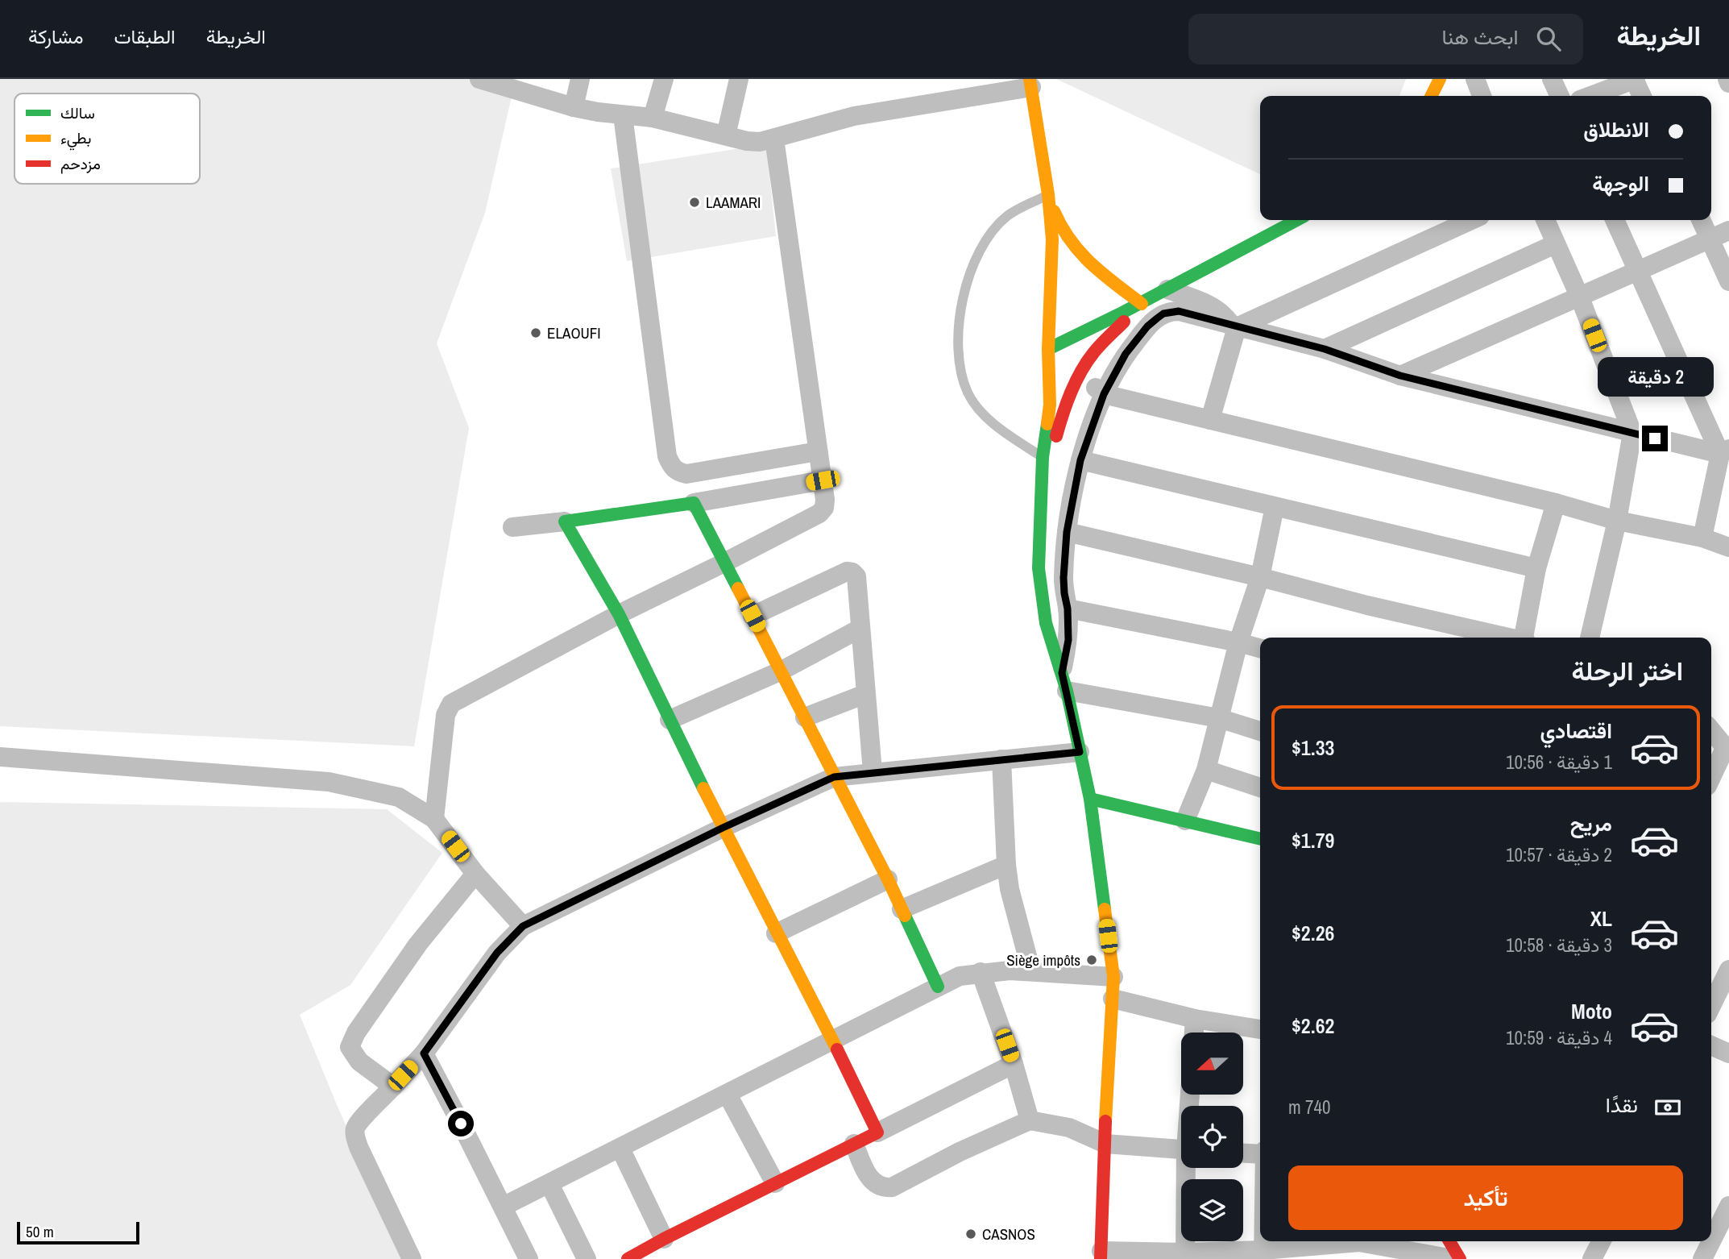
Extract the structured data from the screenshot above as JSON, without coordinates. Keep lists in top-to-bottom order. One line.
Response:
{"places":["LAAMARI","ELAOUFI","Siège impôts","CASNOS"],"legend":["سالك","بطيء","مزدحم"],"scale_bar":"50 m","north":"left","page":{"header":"الخريطة","search":"ابحث هنا","nav":["الخريطة","الطبقات","مشاركة"],"banner":["الانطلاق","الوجهة"],"bubble":"2 دقيقة","heading":"اختر الرحلة","list":[{"name":"اقتصادي","note":"1 دقيقة · 10:56","value":"$1.33"},{"name":"مريح","note":"2 دقيقة · 10:57","value":"$1.79"},{"name":"XL","note":"3 دقيقة · 10:58","value":"$2.26"},{"name":"Moto","note":"4 دقيقة · 10:59","value":"$2.62"}],"pay":["نقدًا","740 m"],"buttons":"تأكيد","scale":"50 m"}}
